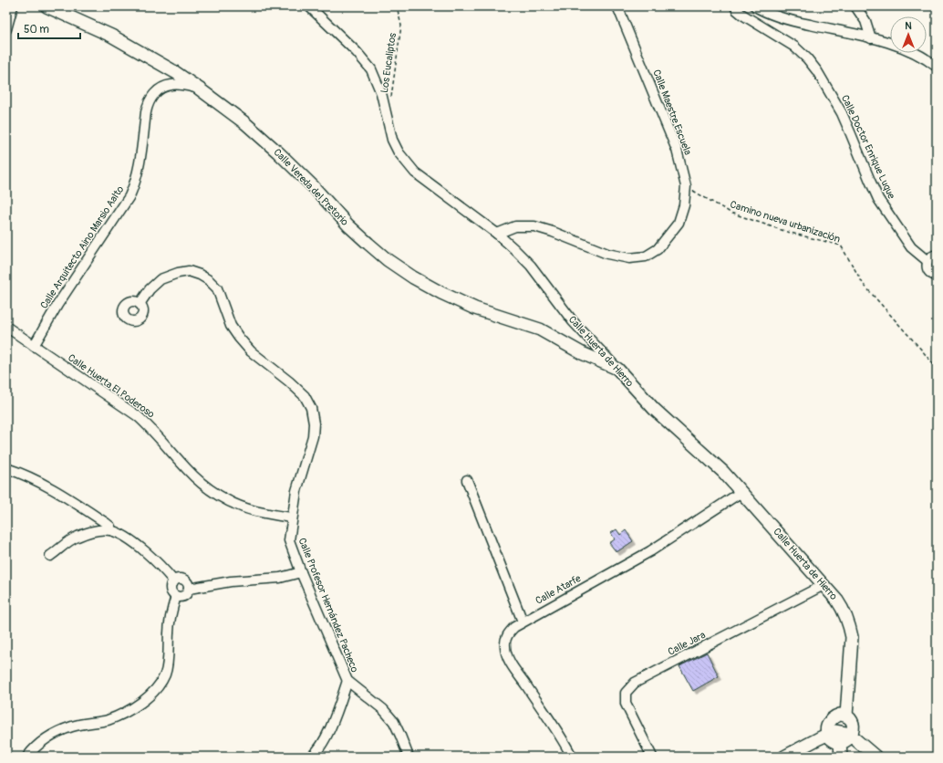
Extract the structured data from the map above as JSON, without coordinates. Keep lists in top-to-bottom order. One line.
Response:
{"streets":{"street":["Calle Maestre Escuela","Calle Doctor Enrique Luque","Calle Vereda del Pretorio","Calle Arquitecto Aino Marsio Aalto","Calle Huerta de Hierro","Calle Huerta El Poderoso","Calle Atarfe","Calle Profesor Hernández Pacheco","Calle Jara"],"path":["Los Eucaliptos","Camino nueva urbanización"]},"crossings":[["Calle Maestre Escuela","Camino nueva urbanización"],["Calle Maestre Escuela","Calle Huerta de Hierro"],["Calle Vereda del Pretorio","Calle Huerta de Hierro"],["Calle Arquitecto Aino Marsio Aalto","Calle Huerta El Poderoso"],["Calle Huerta de Hierro","Calle Atarfe"],["Calle Huerta de Hierro","Calle Jara"],["Calle Huerta El Poderoso","Calle Profesor Hernández Pacheco"]],"scale_bar":"50 m","north":"top"}
